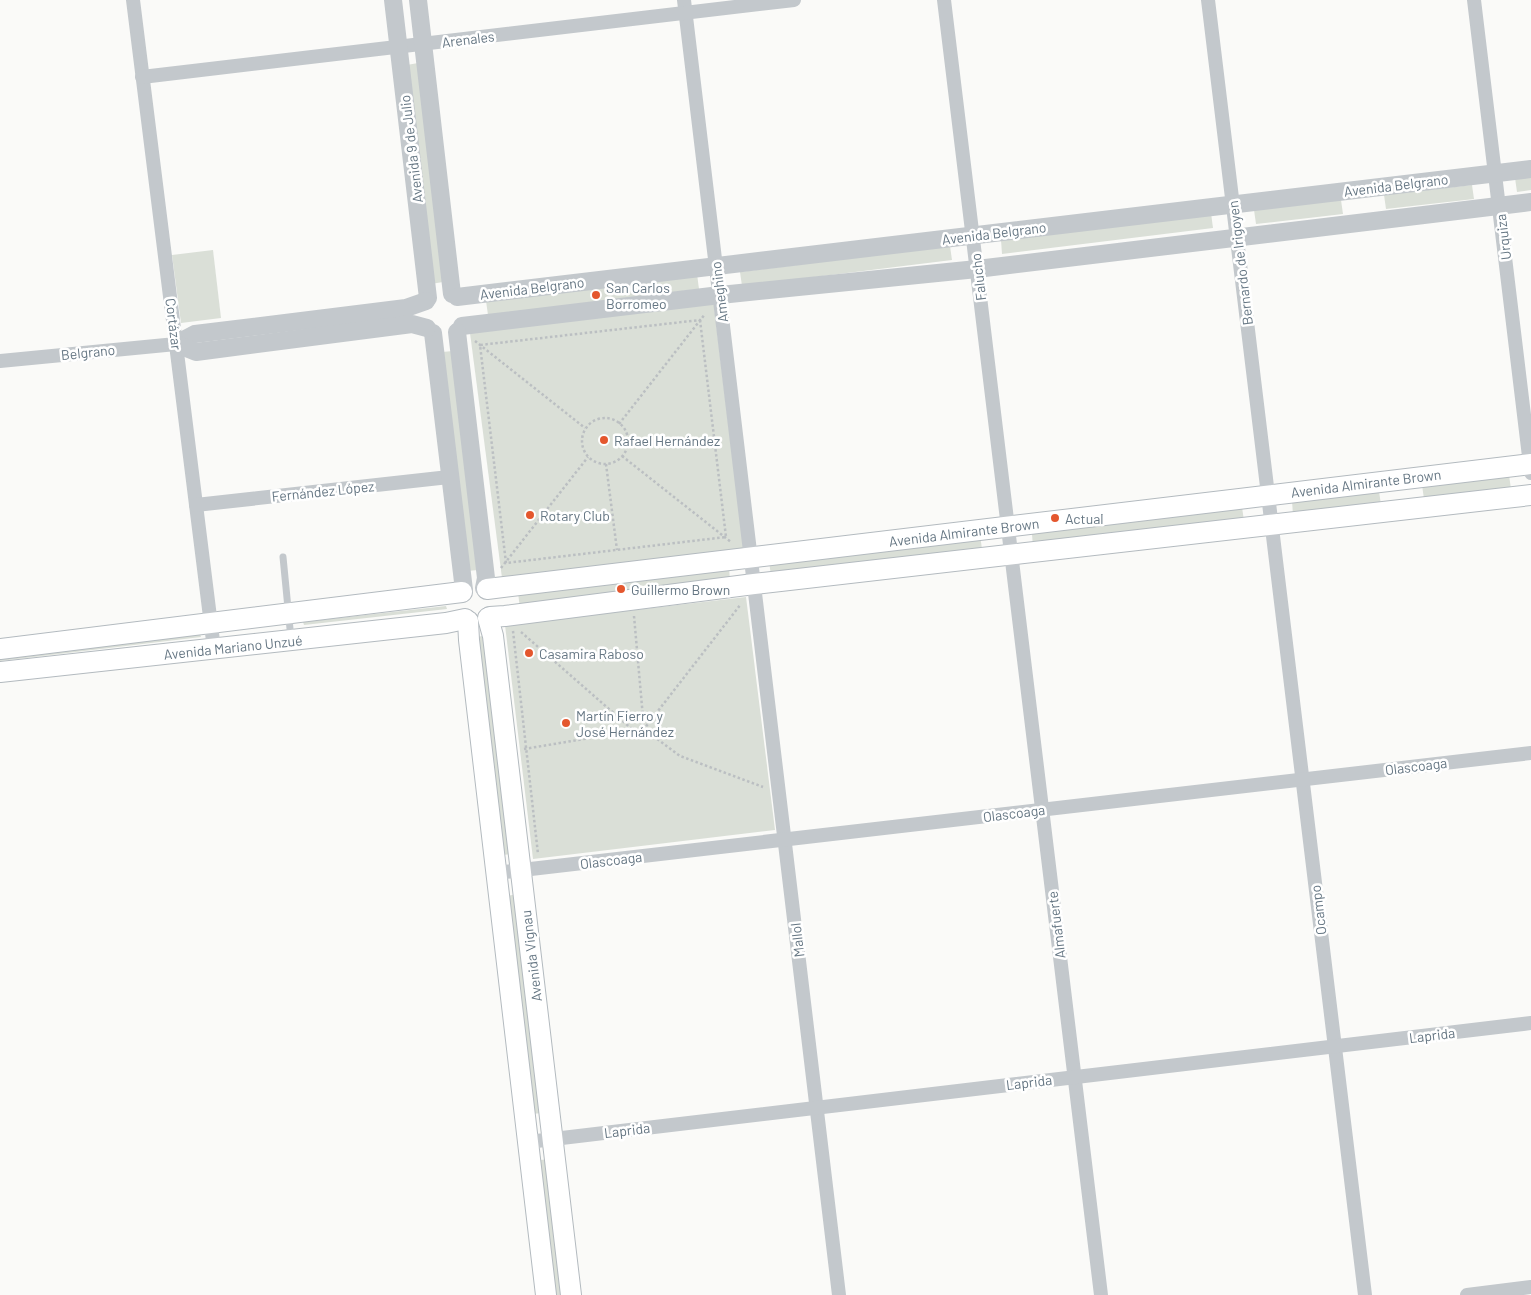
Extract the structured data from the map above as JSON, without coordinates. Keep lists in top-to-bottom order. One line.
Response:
{"streets":{"main road":["Avenida Almirante Brown","Avenida Mariano Unzué","Avenida Vignau"],"street":["Arenales","Avenida 9 de Julio","Avenida Belgrano","Urquiza","Bernardo de Irigoyen","Falucho","Ameghino","Cortázar","Belgrano","Fernández López","Olascoaga","Ocampo","Almafuerte","Mallol","Laprida"]},"crossings":[["Arenales","Avenida 9 de Julio"],["Arenales","Ameghino"],["Arenales","Cortázar"],["Avenida 9 de Julio","Avenida Belgrano"],["Avenida Belgrano","Urquiza"],["Avenida Belgrano","Bernardo de Irigoyen"],["Avenida Belgrano","Falucho"],["Avenida Belgrano","Ameghino"],["Urquiza","Avenida Almirante Brown"],["Bernardo de Irigoyen","Avenida Almirante Brown"],["Bernardo de Irigoyen","Ocampo"],["Falucho","Avenida Almirante Brown"],["Falucho","Almafuerte"],["Ameghino","Avenida Almirante Brown"],["Ameghino","Mallol"],["Cortázar","Belgrano"],["Cortázar","Fernández López"],["Cortázar","Avenida Mariano Unzué"],["Avenida Almirante Brown","Avenida Mariano Unzué"],["Avenida Almirante Brown","Ocampo"],["Avenida Almirante Brown","Almafuerte"],["Avenida Almirante Brown","Mallol"],["Avenida Almirante Brown","Avenida Vignau"],["Avenida Mariano Unzué","Avenida Vignau"],["Olascoaga","Ocampo"],["Olascoaga","Almafuerte"],["Olascoaga","Mallol"],["Olascoaga","Avenida Vignau"],["Ocampo","Laprida"],["Almafuerte","Laprida"],["Mallol","Laprida"],["Avenida Vignau","Laprida"]],"places":["San Carlos Borromeo","Rafael Hernández","Rotary Club","Actual","Guillermo Brown","Casamira Raboso","Martín Fierro y José Hernández"]}
